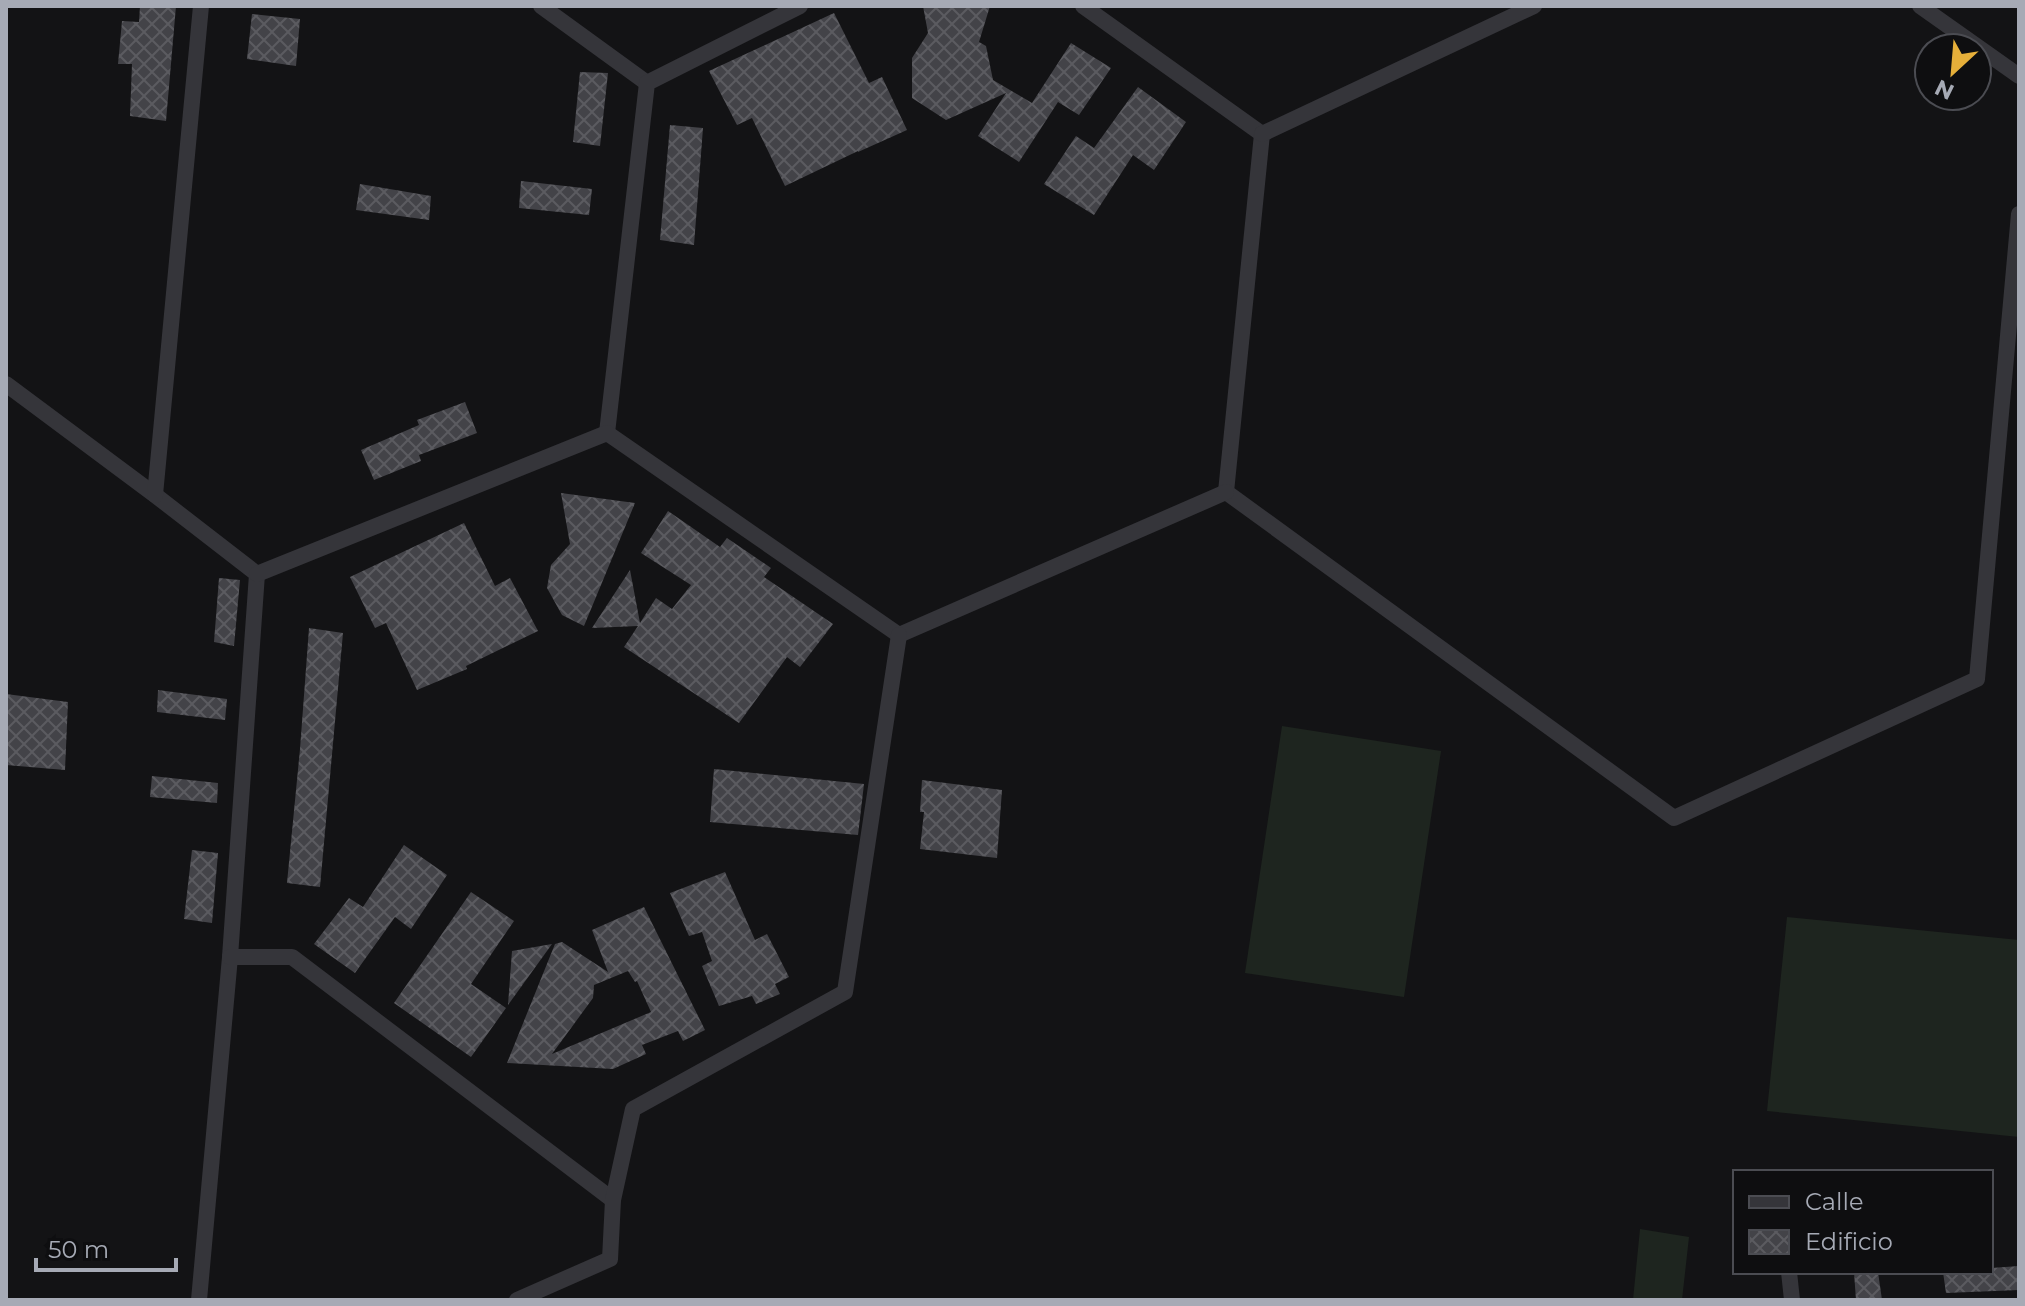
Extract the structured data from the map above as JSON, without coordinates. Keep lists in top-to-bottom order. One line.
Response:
{"legend":["Calle","Edificio"],"scale_bar":"50 m","north":"bottom left"}
